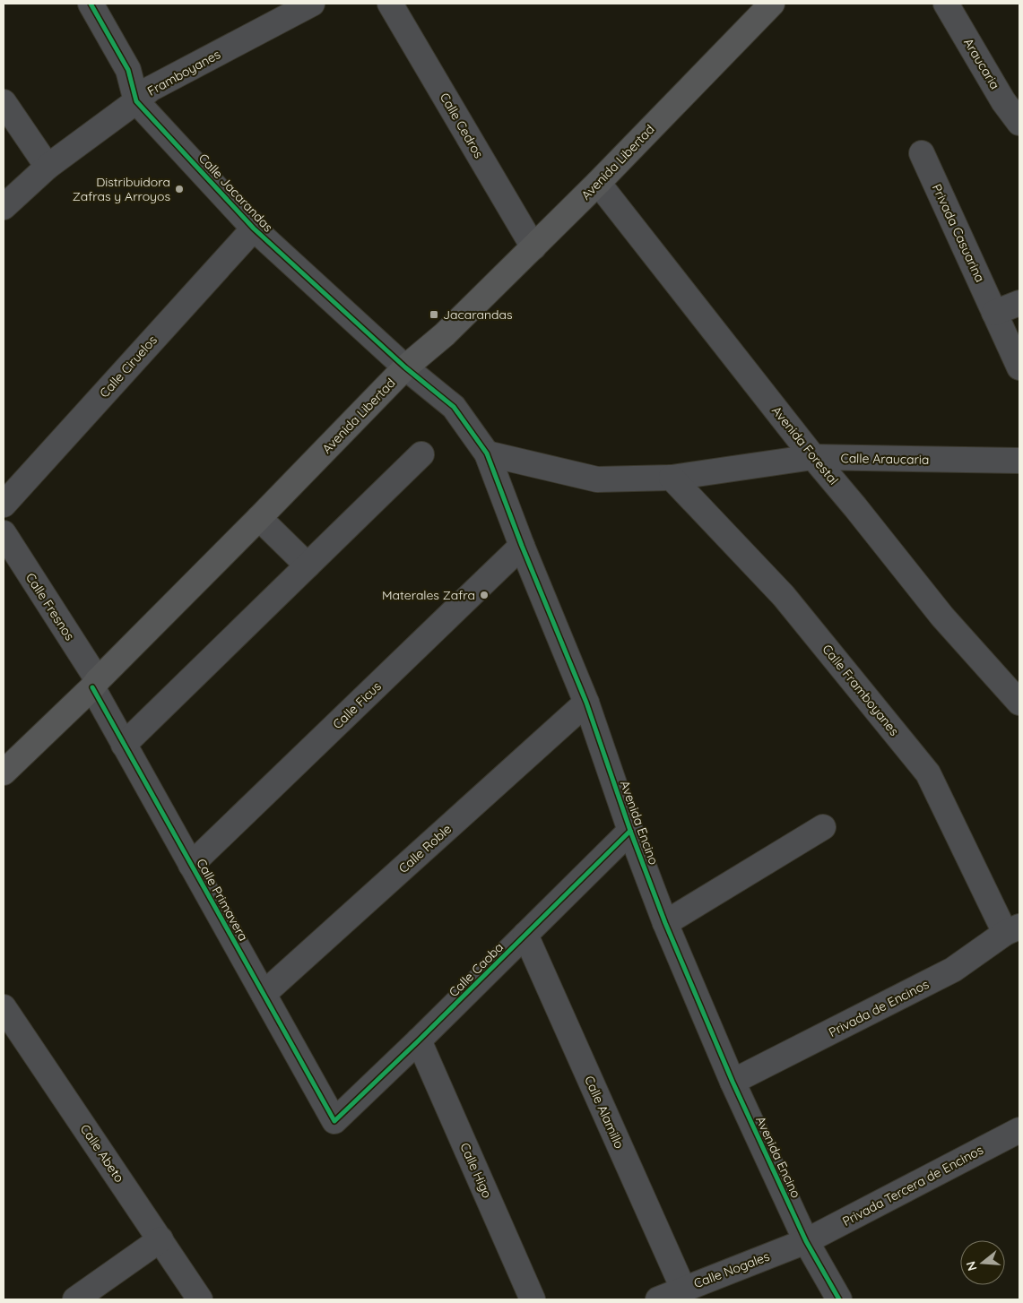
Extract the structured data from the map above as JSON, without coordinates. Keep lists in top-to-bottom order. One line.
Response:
{"streets":{"main road":["Avenida Libertad"],"street":["Araucaria","Framboyanes","Calle Cedros","Calle Jacarandas","Privada Casuarina","Calle Ciruelos","Avenida Forestal","Calle Araucaria","Calle Fresnos","Calle Framboyanes","Calle Ficus","Avenida Encino","Calle Roble","Calle Primavera","Calle Caoba","Privada de Encinos","Calle Alamillo","Calle Abeto","Calle Higo","Privada Tercera de Encinos","Calle Nogales"]},"crossings":[["Framboyanes","Calle Jacarandas"],["Calle Cedros","Avenida Libertad"],["Avenida Libertad","Calle Jacarandas"],["Avenida Libertad","Avenida Forestal"],["Avenida Libertad","Calle Fresnos"],["Avenida Libertad","Avenida Encino"],["Avenida Libertad","Calle Primavera"],["Calle Jacarandas","Calle Ciruelos"],["Calle Jacarandas","Avenida Encino"],["Avenida Forestal","Calle Araucaria"],["Calle Araucaria","Calle Framboyanes"],["Calle Araucaria","Avenida Encino"],["Calle Fresnos","Calle Primavera"],["Calle Framboyanes","Privada de Encinos"],["Calle Ficus","Avenida Encino"],["Calle Ficus","Calle Primavera"],["Avenida Encino","Calle Roble"],["Avenida Encino","Calle Caoba"],["Avenida Encino","Privada de Encinos"],["Avenida Encino","Privada Tercera de Encinos"],["Avenida Encino","Calle Nogales"],["Calle Roble","Calle Primavera"],["Calle Primavera","Calle Caoba"],["Calle Caoba","Calle Alamillo"],["Calle Caoba","Calle Higo"],["Calle Alamillo","Calle Nogales"],["Privada Tercera de Encinos","Calle Nogales"]],"places":{"other":["Distribuidora Zafras y Arroyos","Materales Zafra"],"transit":["Jacarandas"]},"north":"left"}
